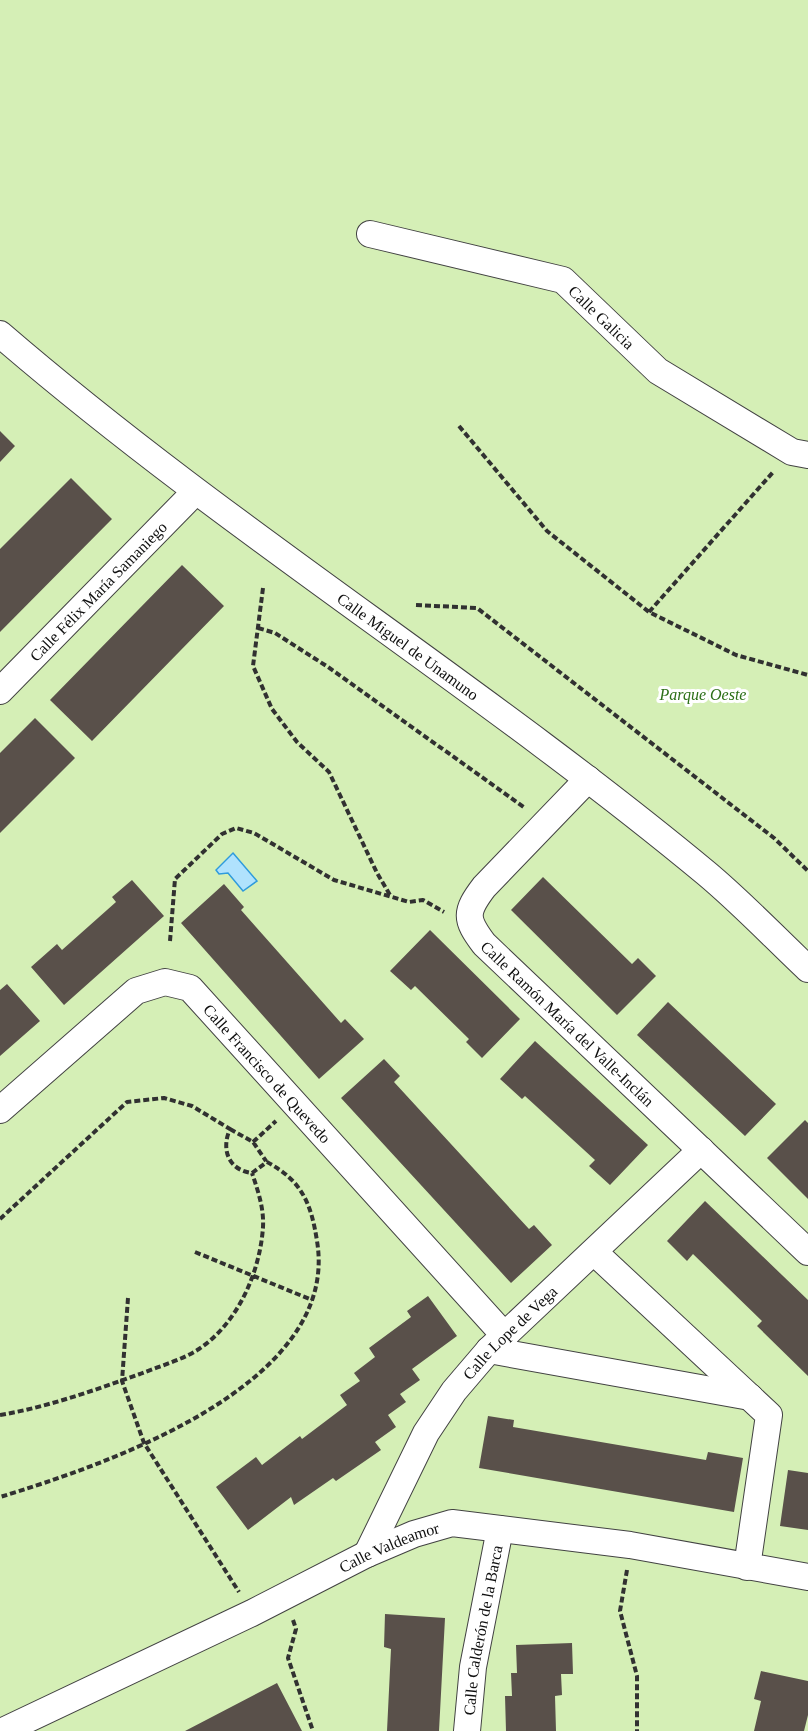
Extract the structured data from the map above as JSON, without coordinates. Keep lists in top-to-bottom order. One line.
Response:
{"streets":{"street":["Calle Galicia","Calle Félix María Samaniego","Calle Miguel de Unamuno","Calle Ramón María del Valle-Inclán","Calle Francisco de Quevedo","Calle Lope de Vega","Calle Valdeamor","Calle Calderón de la Barca"]},"crossings":[["Calle Félix María Samaniego","Calle Miguel de Unamuno"],["Calle Miguel de Unamuno","Calle Ramón María del Valle-Inclán"],["Calle Ramón María del Valle-Inclán","Calle Lope de Vega"],["Calle Francisco de Quevedo","Calle Lope de Vega"],["Calle Lope de Vega","Calle Valdeamor"],["Calle Valdeamor","Calle Calderón de la Barca"]],"parks":["Parque Oeste"]}
